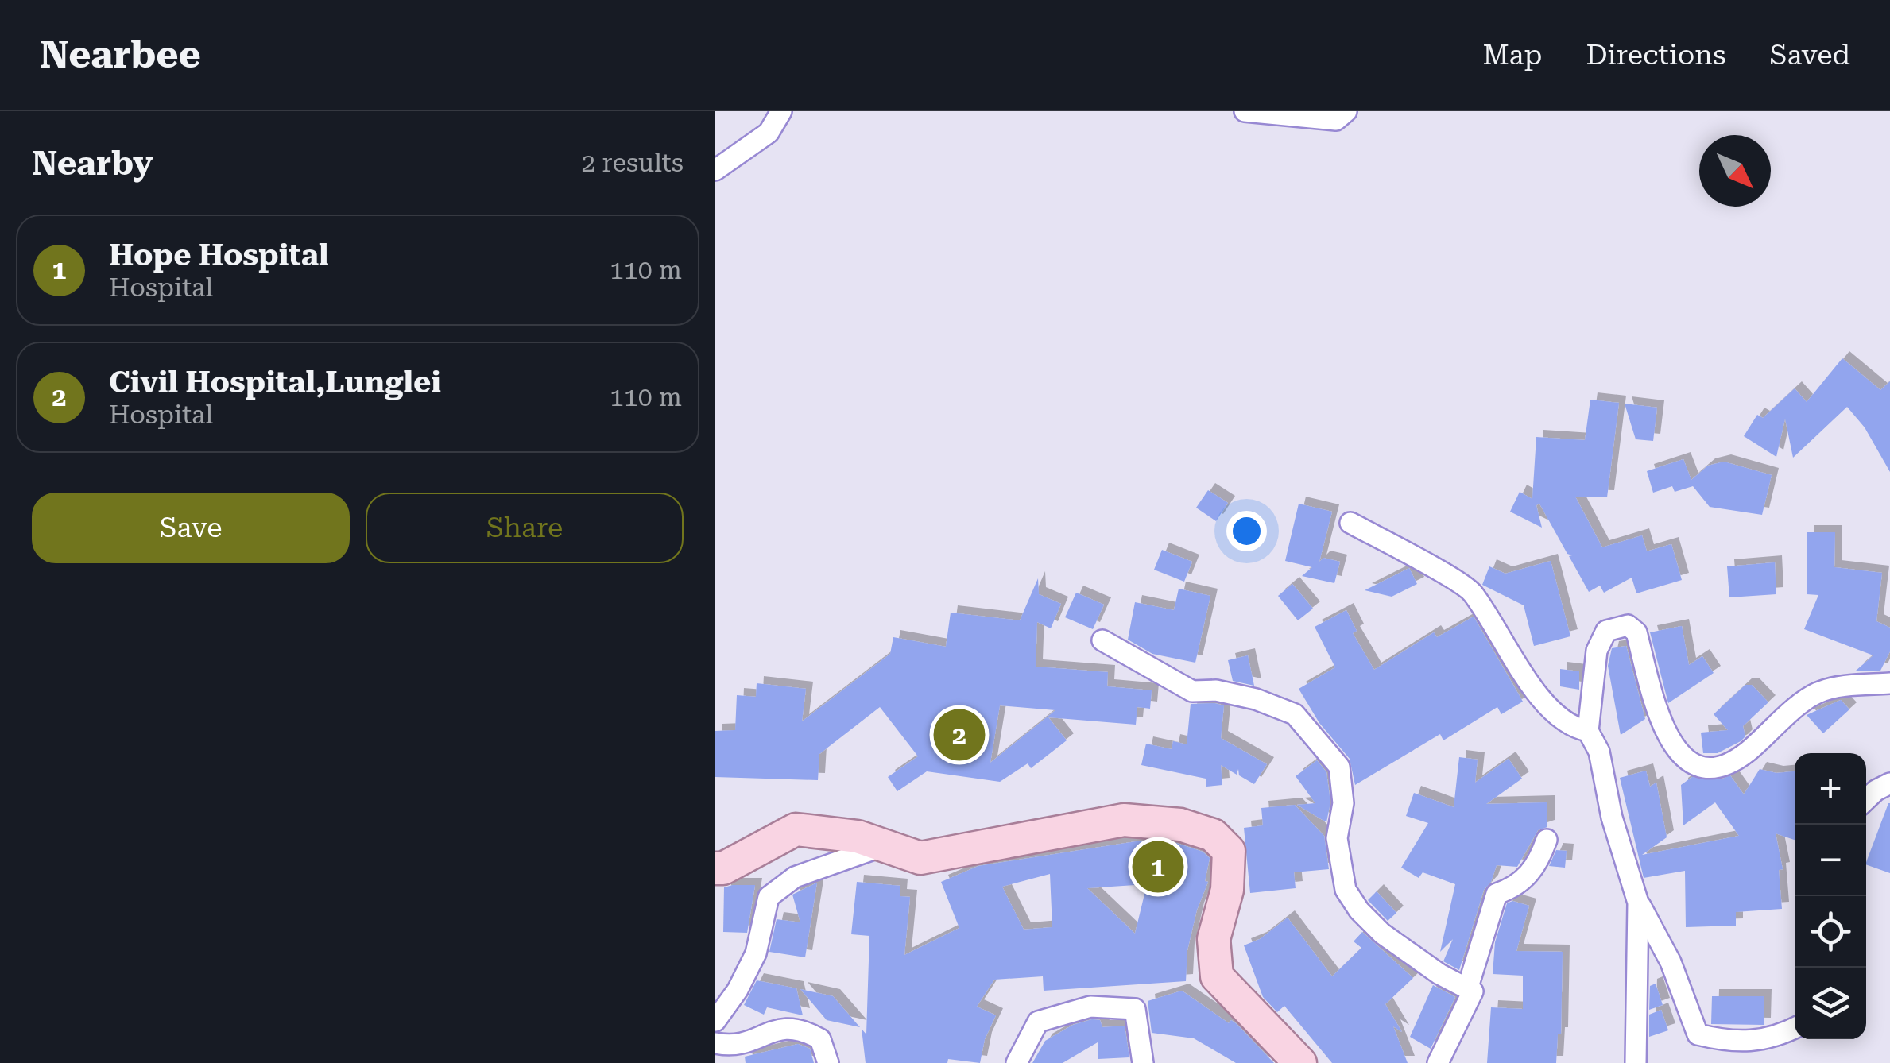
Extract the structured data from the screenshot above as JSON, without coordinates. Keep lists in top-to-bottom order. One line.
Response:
{"north":"bottom right","page":{"header":"Nearbee","nav":["Map","Directions","Saved"],"heading":["Nearby","2 results"],"list":[{"mark":"1","name":"Hope Hospital","note":"Hospital","value":"110 m"},{"mark":"2","name":"Civil Hospital,Lunglei","note":"Hospital","value":"110 m"}],"buttons":["Save","Share"],"pins":["2","1"],"map_buttons":["+","−"]}}
